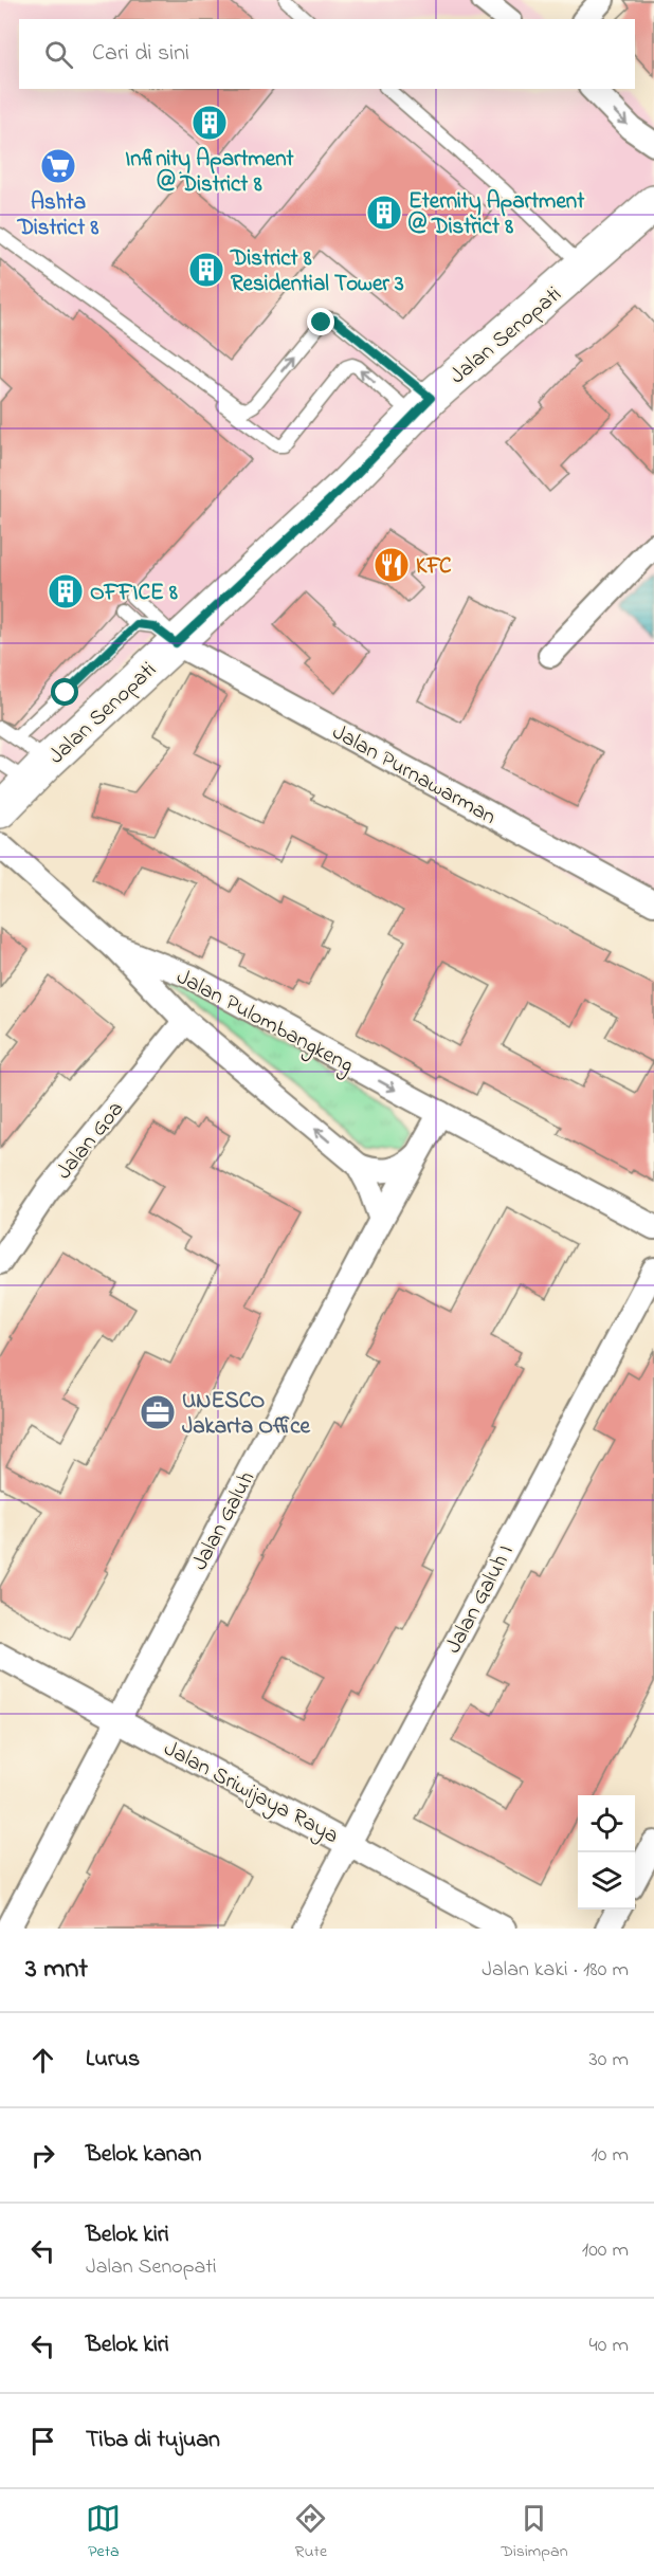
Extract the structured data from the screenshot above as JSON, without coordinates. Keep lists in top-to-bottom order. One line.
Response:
{"streets":{"main road":["Jalan Senopati"],"street":["Jalan Purnawarman","Jalan Pulombangkeng","Jalan Goa","Jalan Galuh","Jalan Galuh I","Jalan Sriwijaya Raya"]},"crossings":[["Jalan Senopati","Jalan Purnawarman"],["Jalan Pulombangkeng","Jalan Goa"],["Jalan Pulombangkeng","Jalan Galuh"],["Jalan Galuh","Jalan Sriwijaya Raya"],["Jalan Galuh I","Jalan Sriwijaya Raya"]],"places":{"building":["Infinity Apartment @ District 8","Eternity Apartment @ District 8","District 8 Residential Tower 3","OFFICE 8"],"supermarket":["Ashta District 8"],"restaurant":["KFC"],"office":["UNESCO Jakarta Office"]},"page":{"search":"Cari di sini","heading":["3 mnt","Jalan kaki · 180 m"],"list":[["Lurus","30 m"],["Belok kanan","10 m"],["Belok kiri","Jalan Senopati","100 m"],["Belok kiri","40 m"],"Tiba di tujuan"],"nav":["Peta","Rute","Disimpan"]}}
